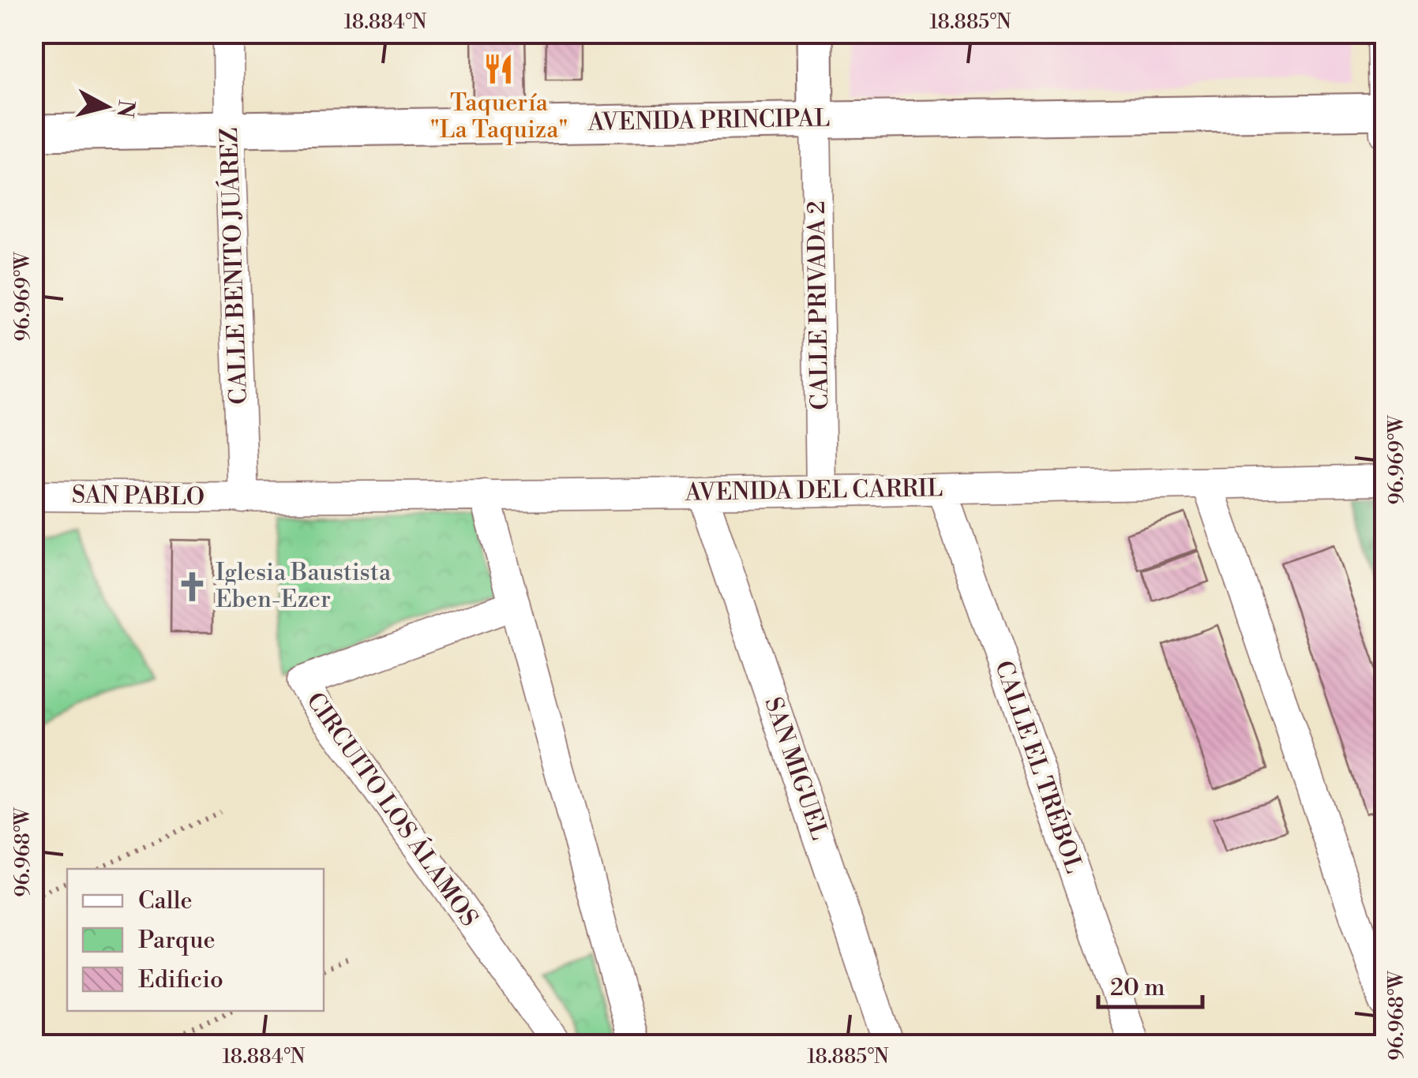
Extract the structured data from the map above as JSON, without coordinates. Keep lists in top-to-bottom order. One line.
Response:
{"streets":{"street":["AVENIDA PRINCIPAL","CALLE BENITO JUÁREZ","CALLE PRIVADA 2","AVENIDA DEL CARRIL","SAN PABLO","CALLE EL TRÉBOL","SAN MIGUEL","CIRCUITO LOS ÁLAMOS"]},"crossings":[["AVENIDA PRINCIPAL","CALLE BENITO JUÁREZ"],["AVENIDA PRINCIPAL","CALLE PRIVADA 2"],["CALLE BENITO JUÁREZ","AVENIDA DEL CARRIL"],["CALLE BENITO JUÁREZ","SAN PABLO"],["CALLE PRIVADA 2","AVENIDA DEL CARRIL"],["AVENIDA DEL CARRIL","SAN PABLO"],["AVENIDA DEL CARRIL","CALLE EL TRÉBOL"],["AVENIDA DEL CARRIL","SAN MIGUEL"]],"places":{"restaurant":["Taquería \"La Taquiza\""],"church":["Iglesia Baustista Eben-Ezer"]},"legend":["Calle","Parque","Edificio"],"scale_bar":"20 m","north":"right","coordinates":["18.884°N","18.885°N","96.969°W","96.968°W"]}
